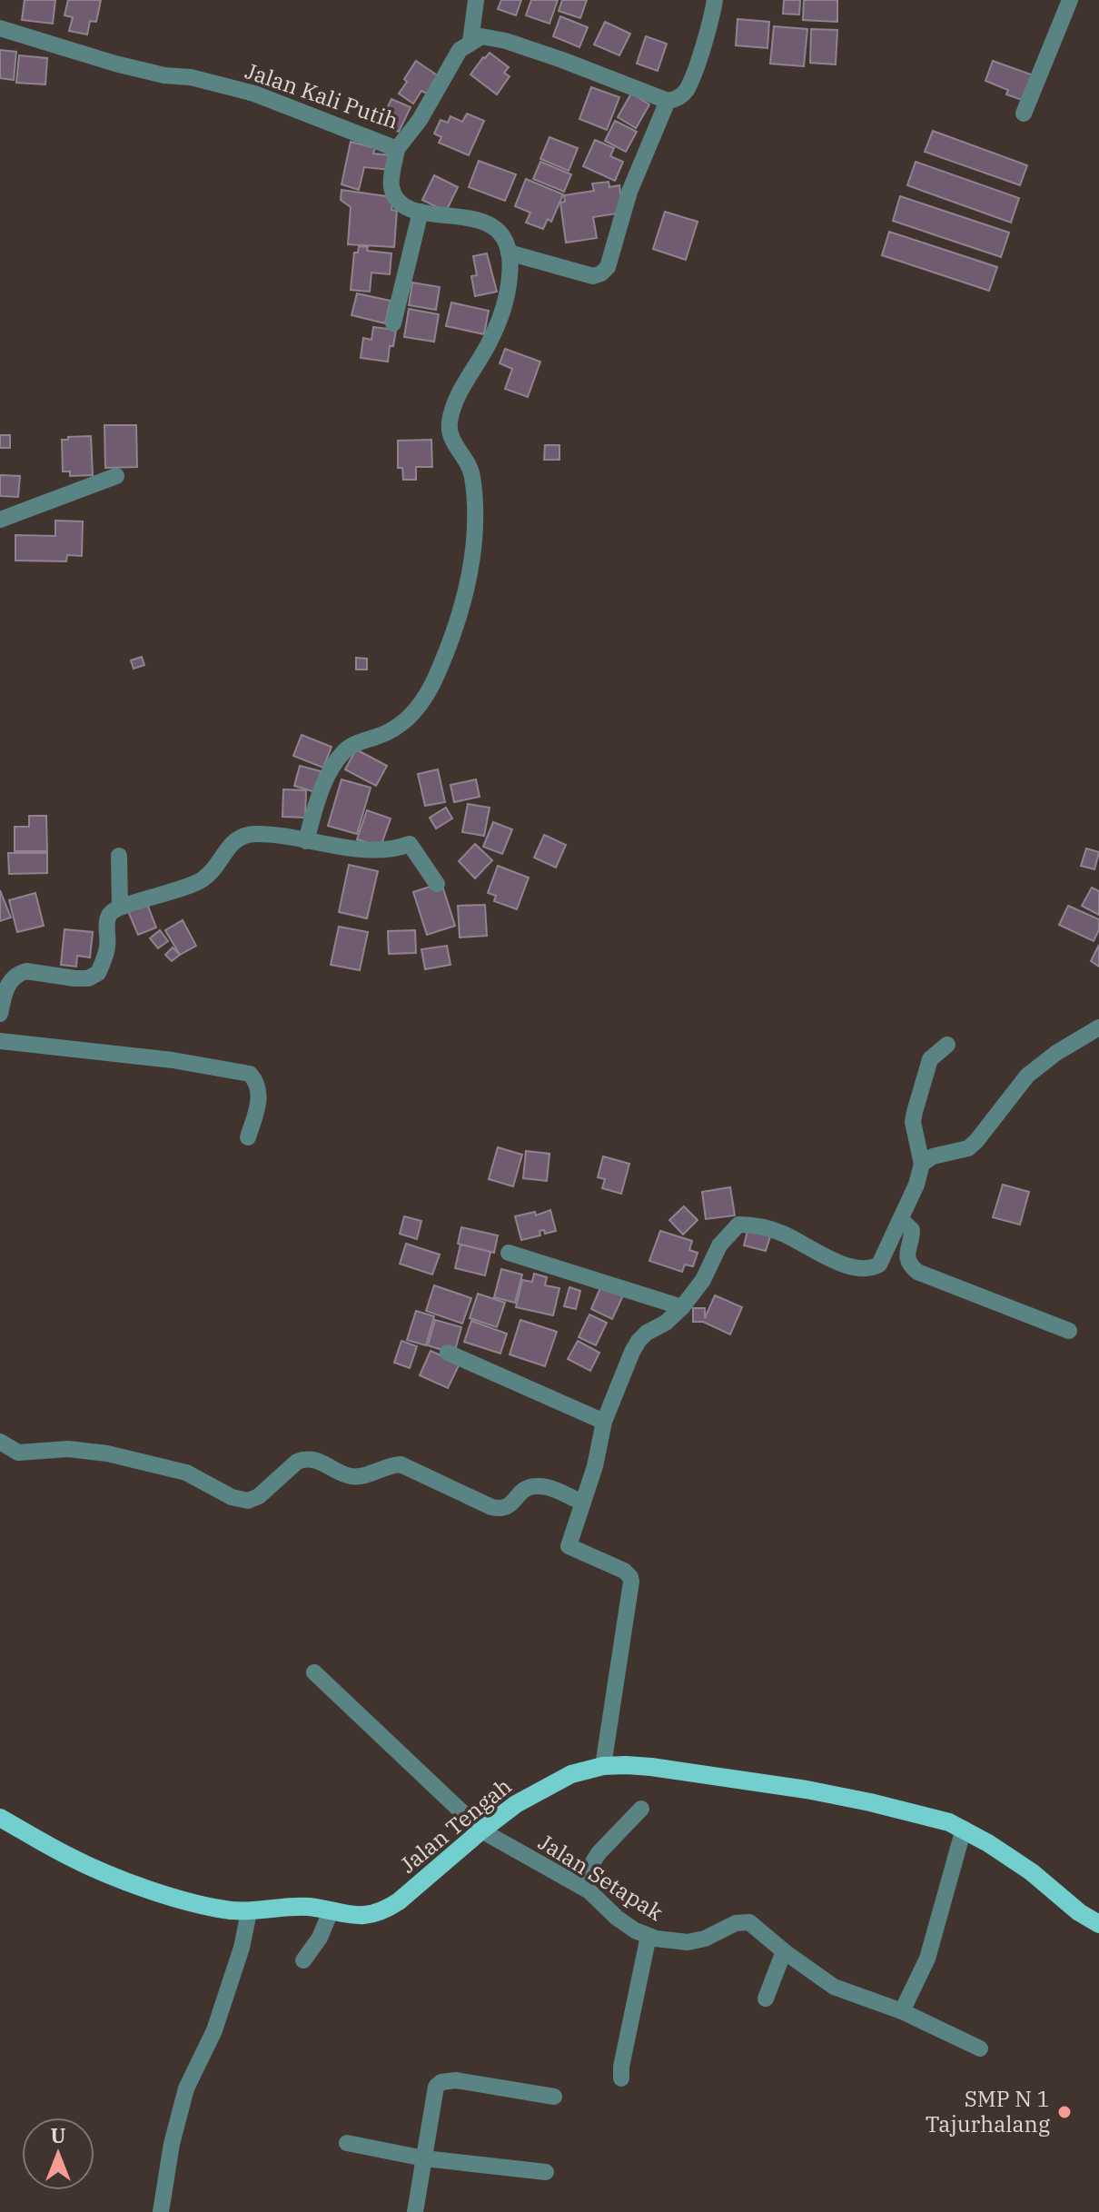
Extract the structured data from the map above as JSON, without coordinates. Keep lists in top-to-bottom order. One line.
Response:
{"streets":{"main road":["Jalan Tengah"],"street":["Jalan Kali Putih","Jalan Setapak"]},"crossings":[["Jalan Tengah","Jalan Setapak"]],"places":["SMP N 1 Tajurhalang"],"north":"top"}
